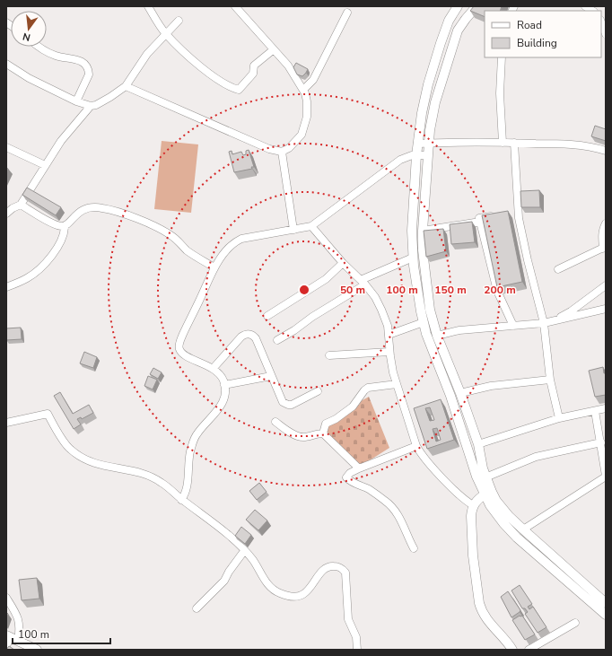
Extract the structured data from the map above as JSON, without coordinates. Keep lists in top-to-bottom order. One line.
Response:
{"legend":["Road","Building"],"scale_bar":"100 m","north":"bottom","rings":["50 m","100 m","150 m","200 m"]}
